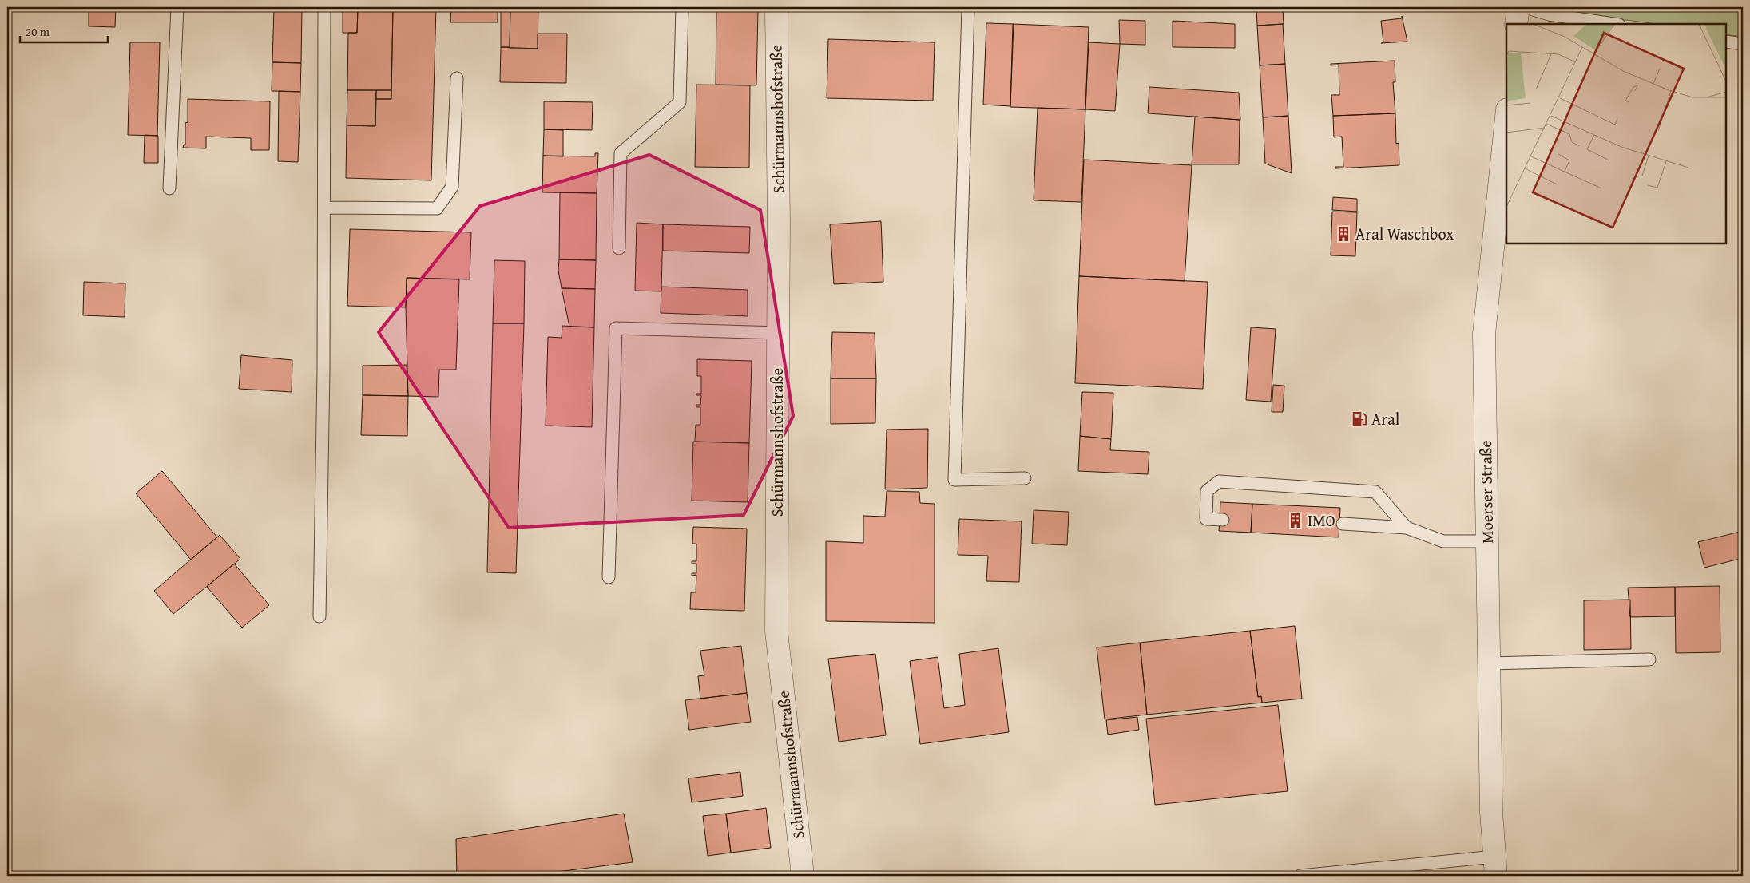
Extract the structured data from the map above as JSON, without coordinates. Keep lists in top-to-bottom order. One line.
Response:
{"streets":{"street":["Schürmannshofstraße","Moerser Straße"]},"places":{"building":["Aral Waschbox","IMO"],"fuel station":["Aral"]},"scale_bar":"20 m"}
